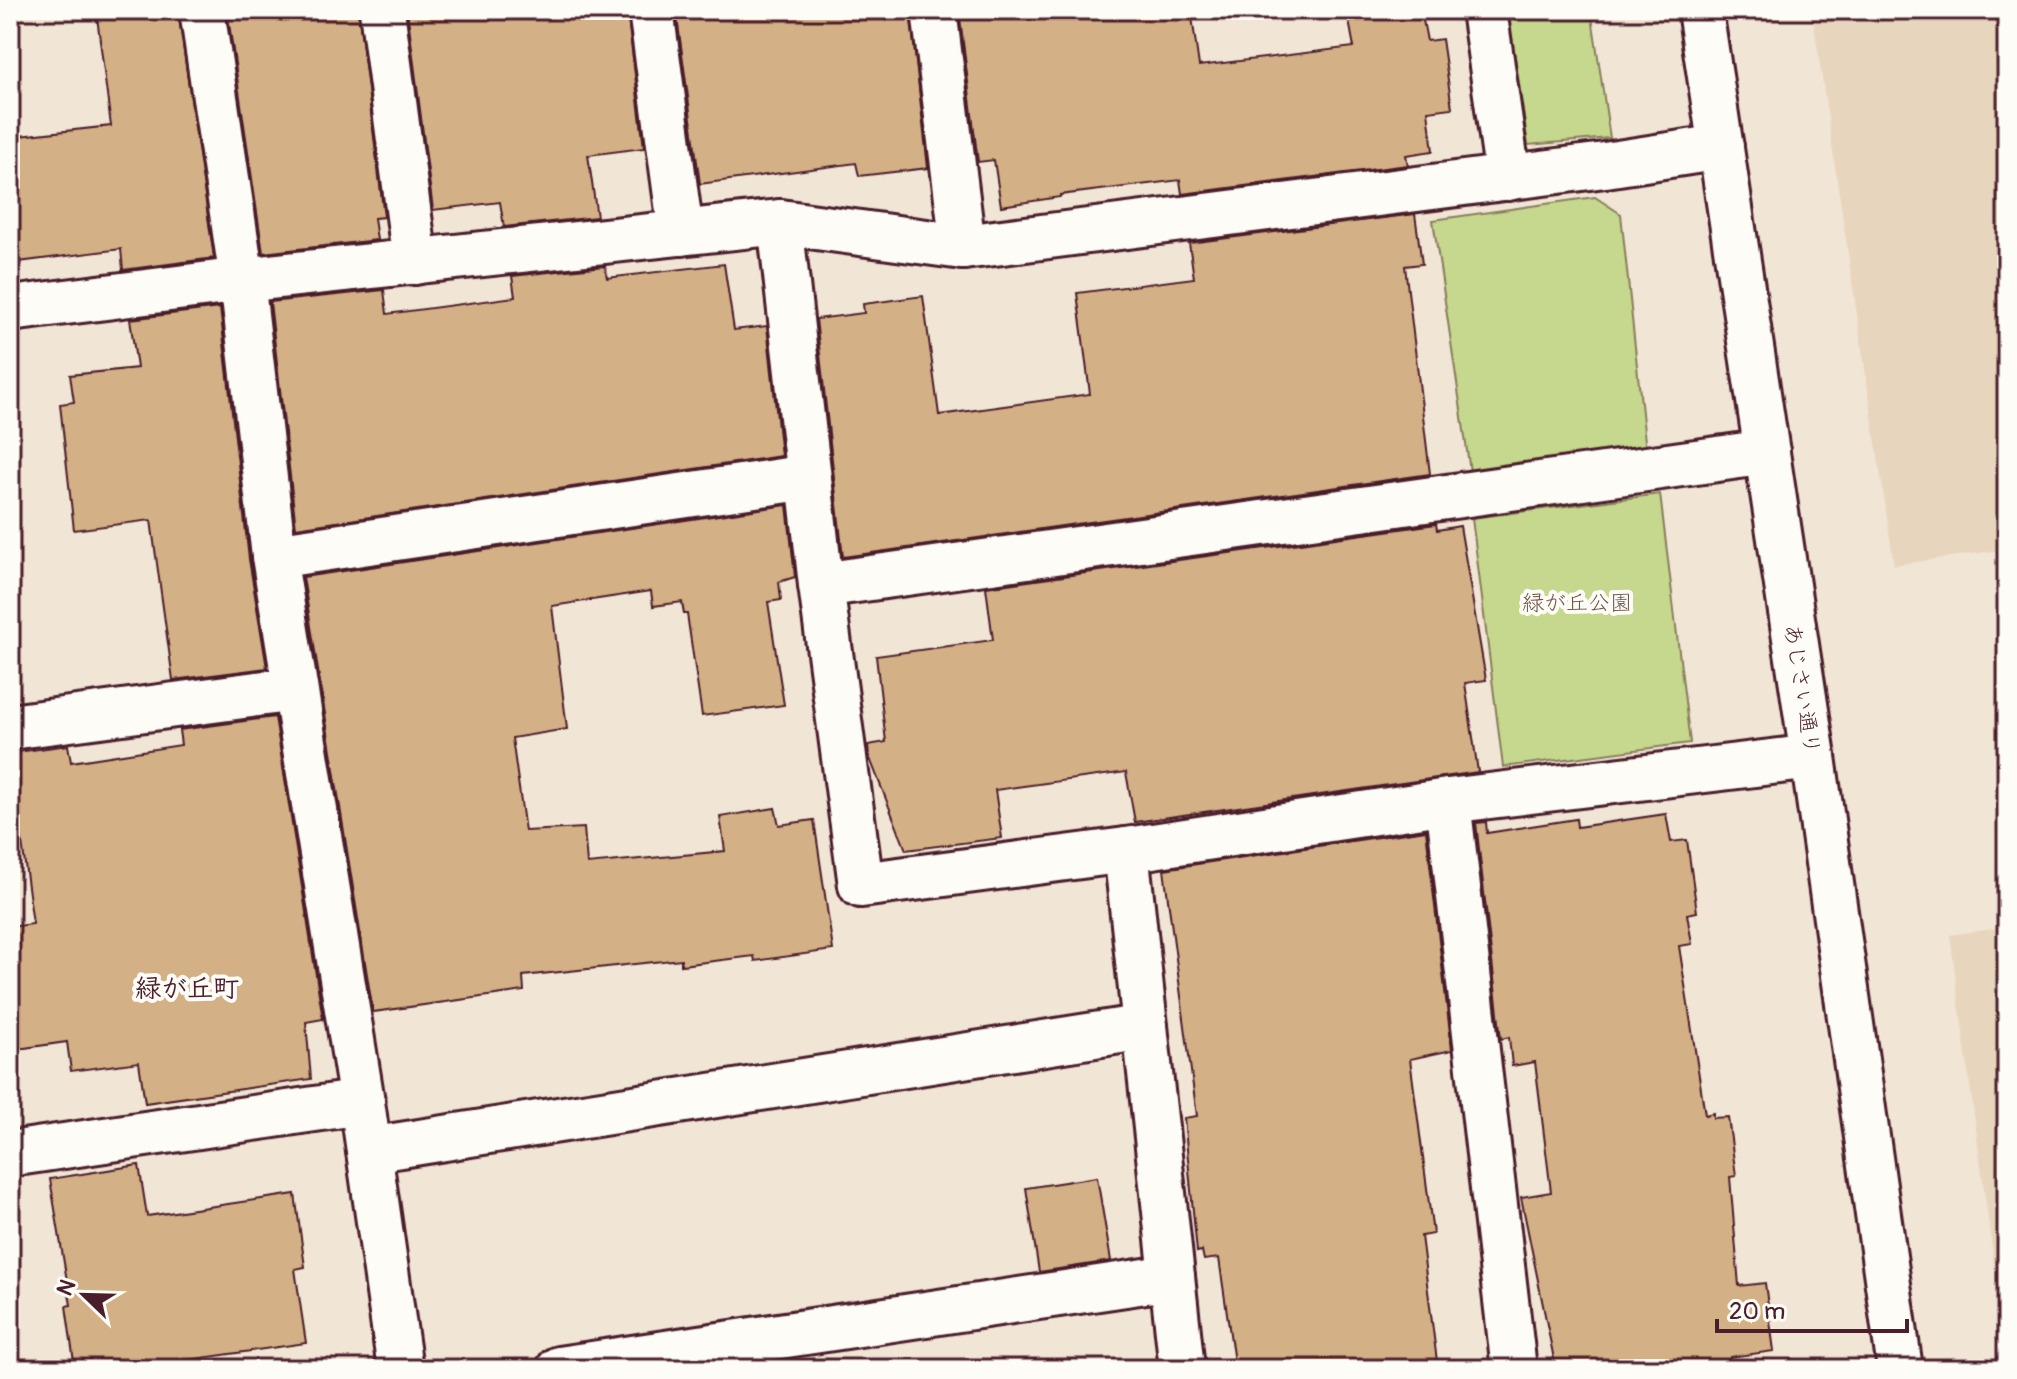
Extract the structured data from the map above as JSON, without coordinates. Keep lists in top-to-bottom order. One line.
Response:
{"streets":{"street":["あじさい通り"]},"districts":["緑が丘町"],"parks":["緑が丘公園"],"scale_bar":"20 m","north":"top left"}
